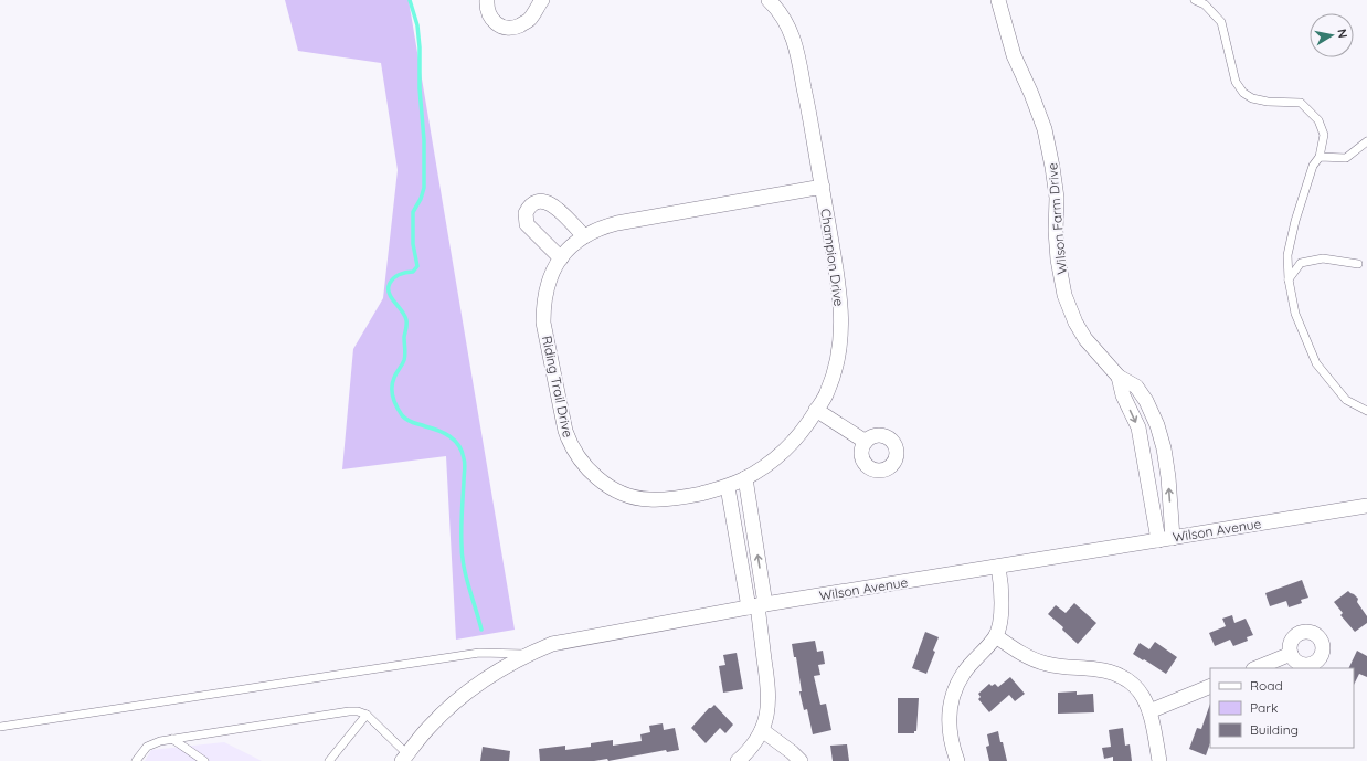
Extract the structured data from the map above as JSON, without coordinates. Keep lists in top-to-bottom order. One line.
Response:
{"streets":{"street":["Wilson Farm Drive","Champion Drive","Riding Trail Drive","Wilson Avenue"]},"crossings":[["Wilson Farm Drive","Wilson Avenue"],["Champion Drive","Riding Trail Drive"]],"legend":["Road","Park","Building"],"north":"right"}
